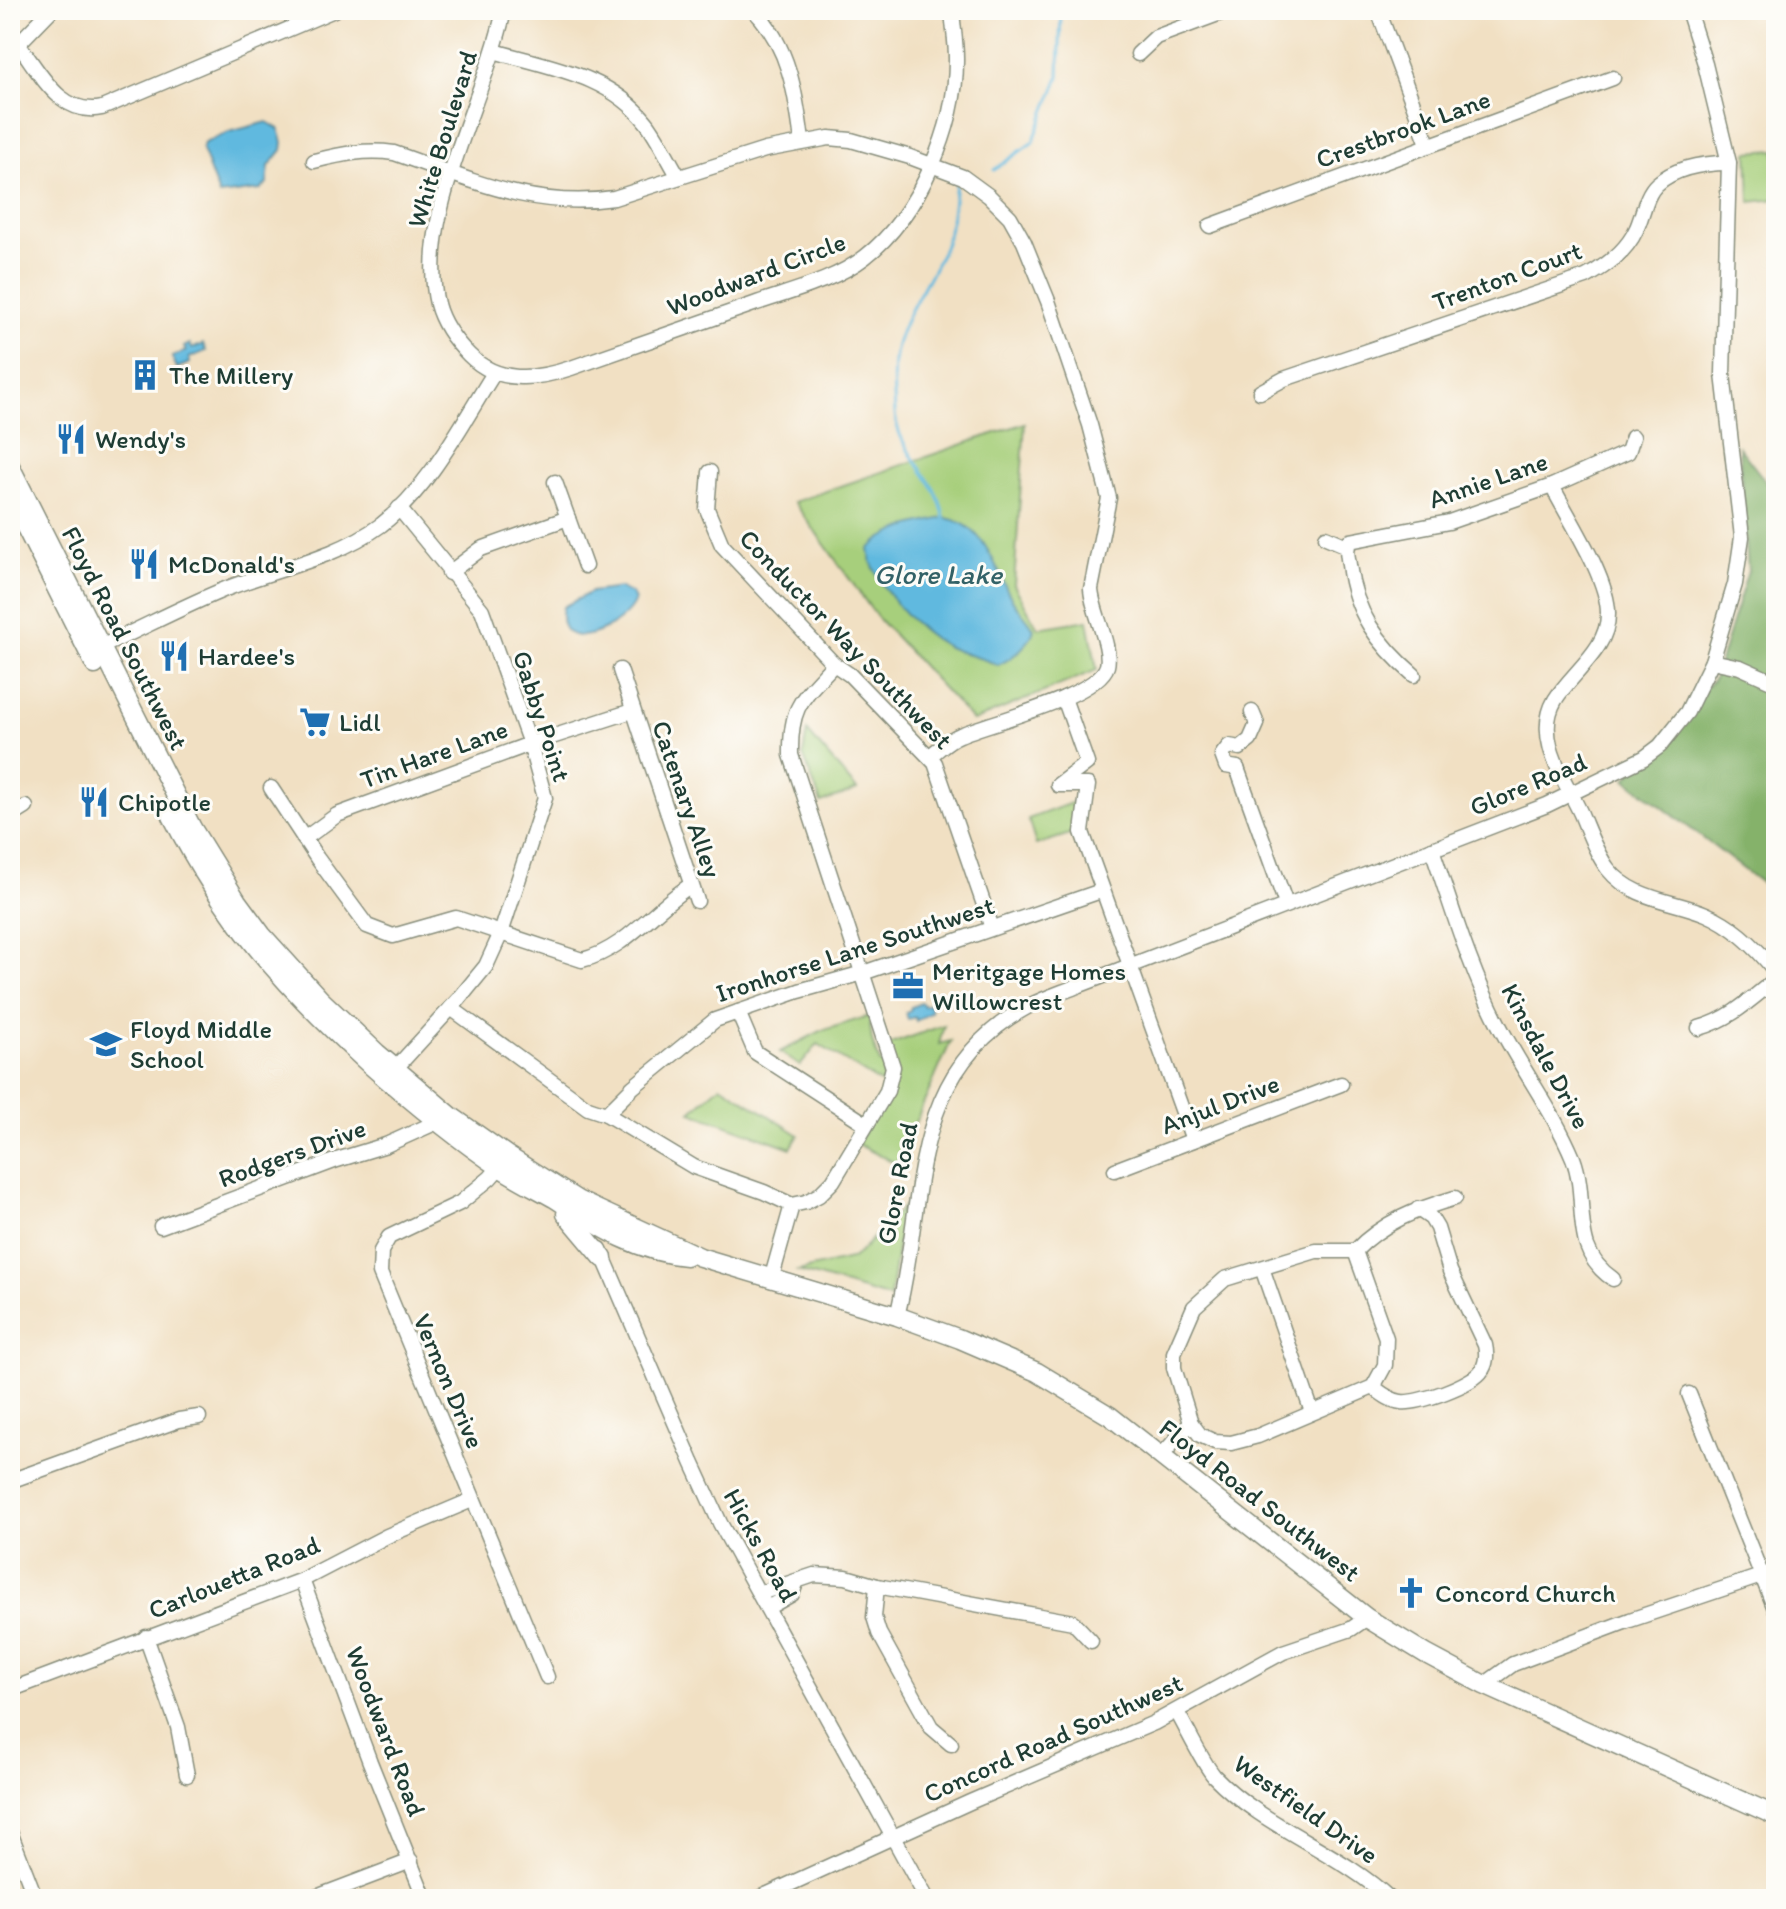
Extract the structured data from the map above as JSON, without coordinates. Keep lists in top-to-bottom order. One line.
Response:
{"streets":{"main road":["Floyd Road Southwest"],"street":["Crestbrook Lane","White Boulevard","Woodward Circle","Trenton Court","Annie Lane","Conductor Way Southwest","Gabby Point","Tin Hare Lane","Glore Road","Catenary Alley","Ironhorse Lane Southwest","Kinsdale Drive","Anjul Drive","Rodgers Drive","Vernon Drive","Hicks Road","Carlouetta Road","Woodward Road","Concord Road Southwest","Westfield Drive"]},"crossings":[["White Boulevard","Woodward Circle"],["Trenton Court","Glore Road"],["Floyd Road Southwest","Gabby Point"],["Floyd Road Southwest","Glore Road"],["Floyd Road Southwest","Rodgers Drive"],["Floyd Road Southwest","Vernon Drive"],["Floyd Road Southwest","Hicks Road"],["Floyd Road Southwest","Concord Road Southwest"],["Conductor Way Southwest","Ironhorse Lane Southwest"],["Gabby Point","Tin Hare Lane"],["Tin Hare Lane","Catenary Alley"],["Glore Road","Kinsdale Drive"],["Vernon Drive","Carlouetta Road"],["Hicks Road","Concord Road Southwest"],["Carlouetta Road","Woodward Road"],["Concord Road Southwest","Westfield Drive"]],"water":["Glore Lake"],"places":{"building":["The Millery"],"restaurant":["Wendy's","McDonald's","Hardee's","Chipotle"],"supermarket":["Lidl"],"office":["Meritgage Homes Willowcrest"],"school or university":["Floyd Middle School"],"church":["Concord Church"]}}
